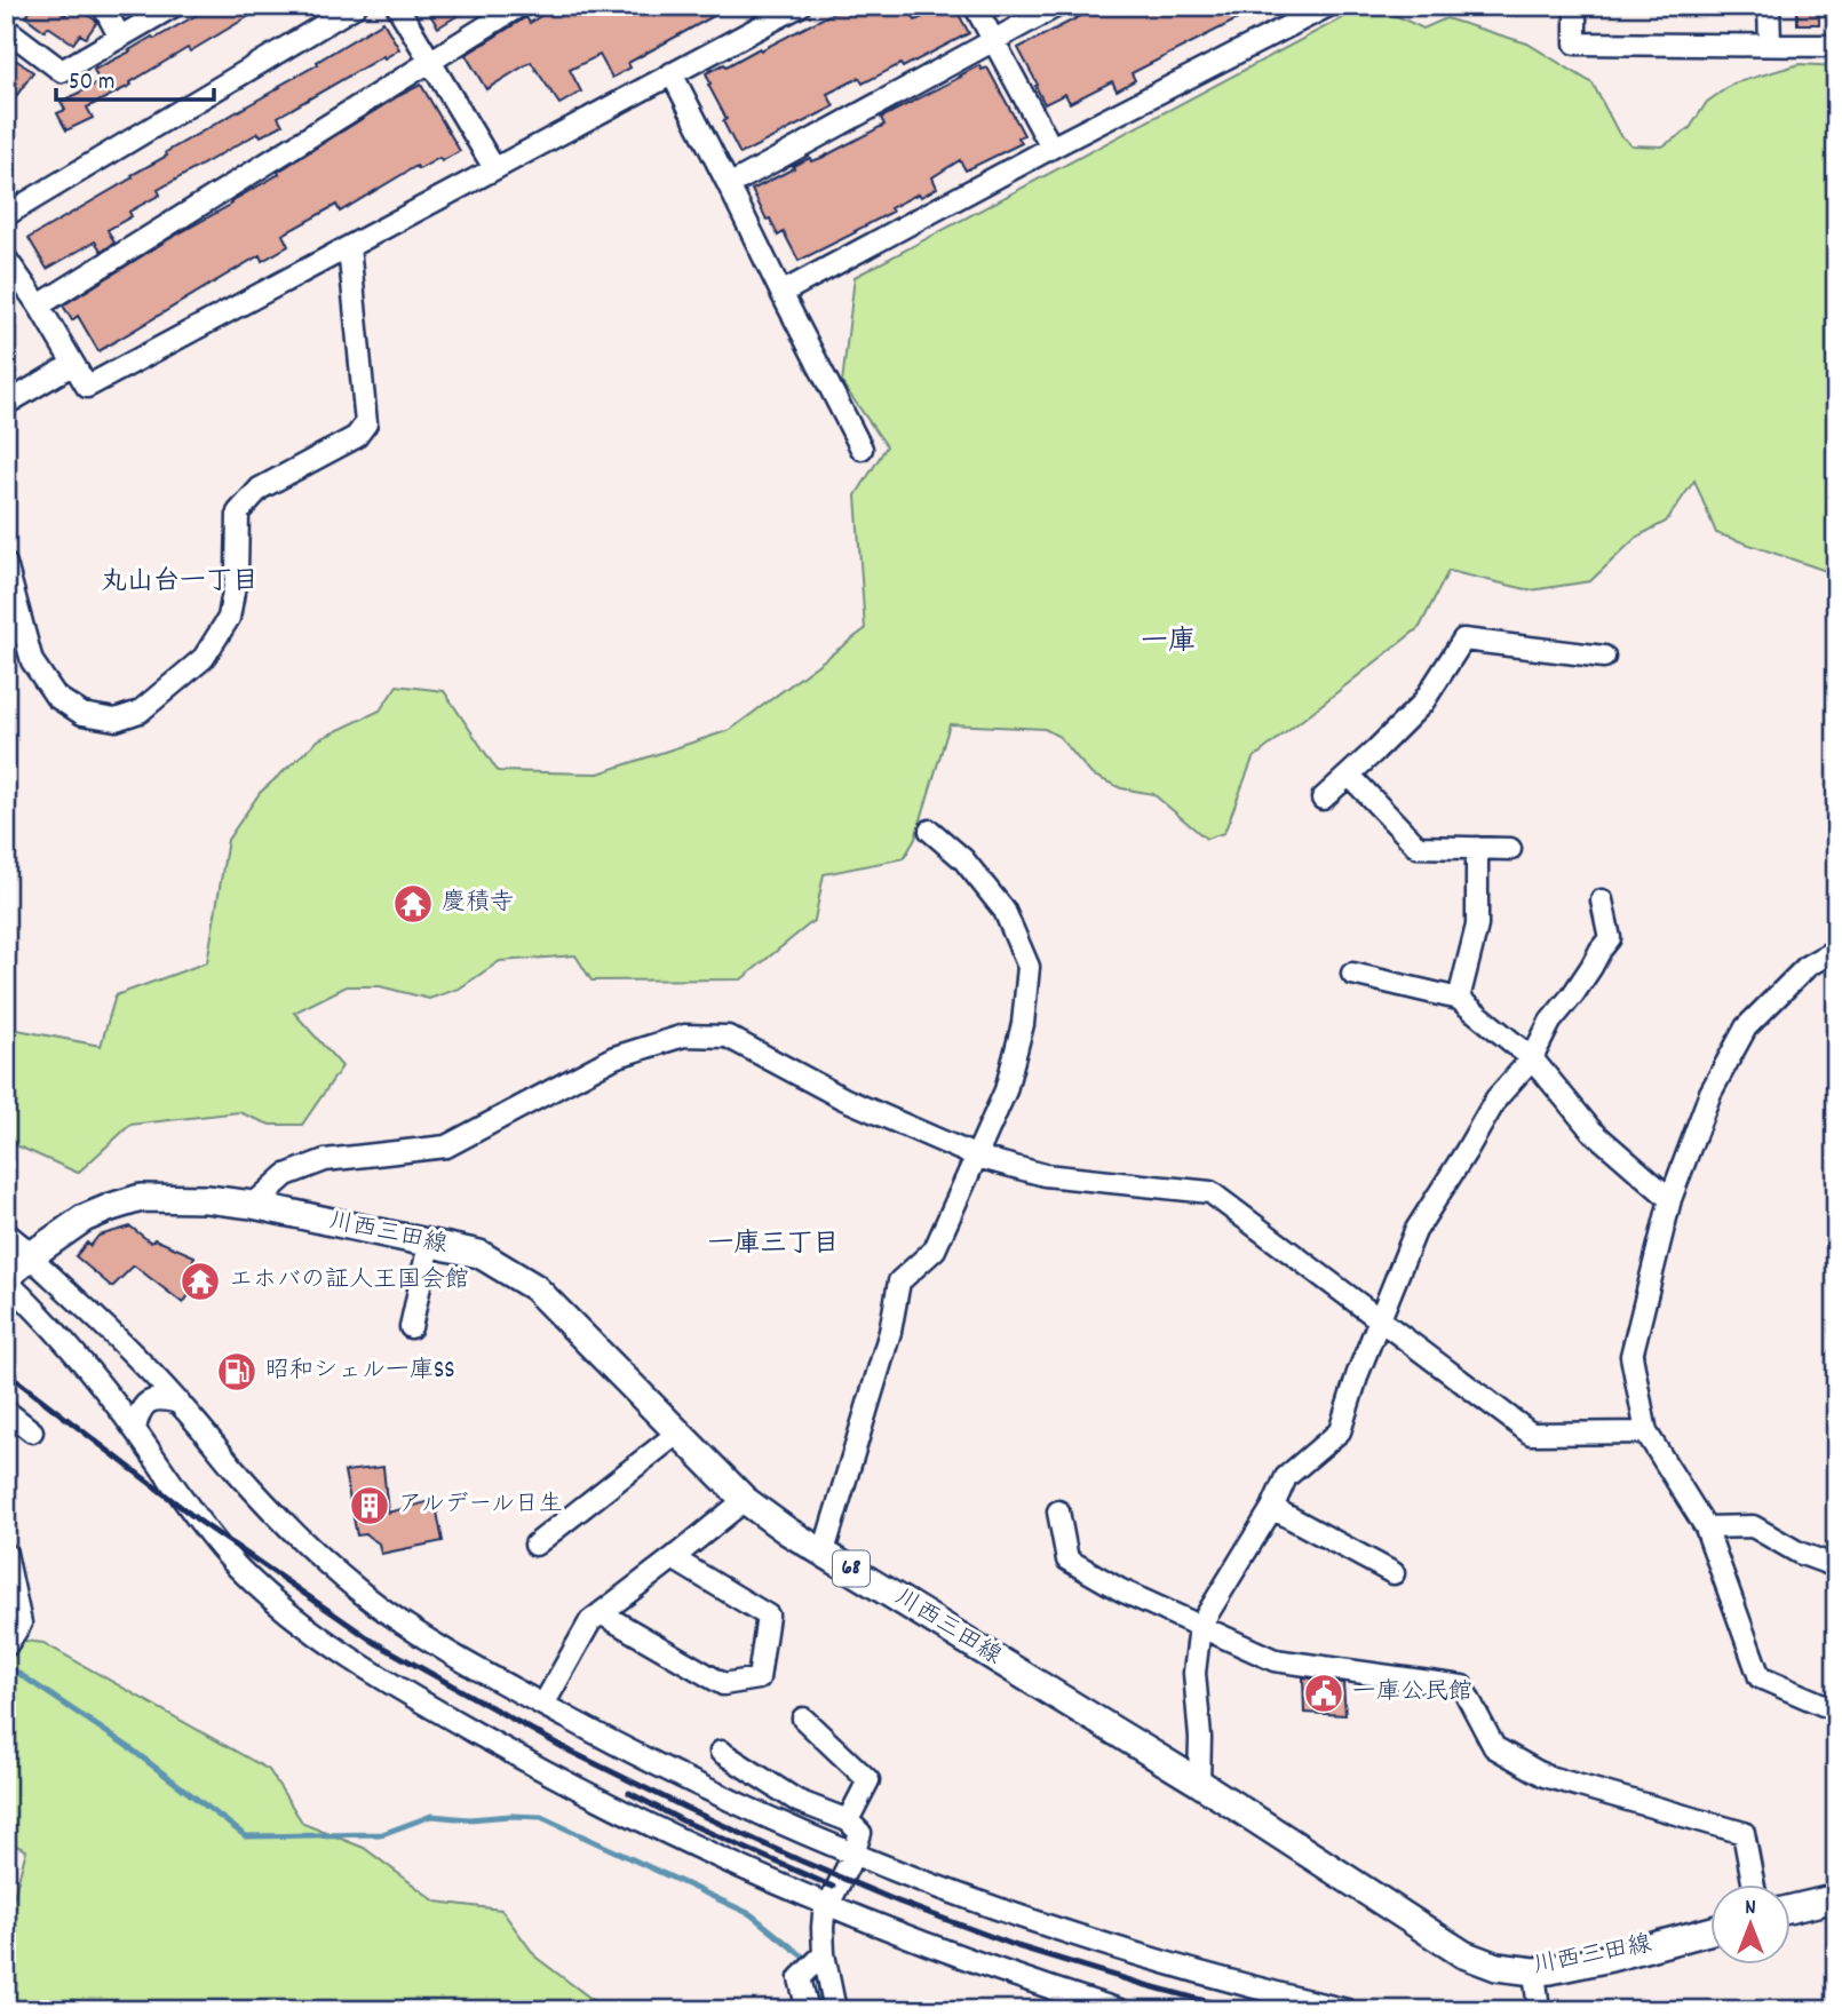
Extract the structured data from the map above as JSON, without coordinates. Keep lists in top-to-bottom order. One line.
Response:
{"streets":{"main road":["川西三田線","68"]},"districts":["丸山台一丁目","一庫","一庫三丁目"],"places":{"temple":["慶積寺","エホバの証人王国会館"],"fuel station":["昭和シェル一庫SS"],"building":["アルデール日生"],"public building":["一庫公民館"]},"scale_bar":"50 m","north":"top"}
